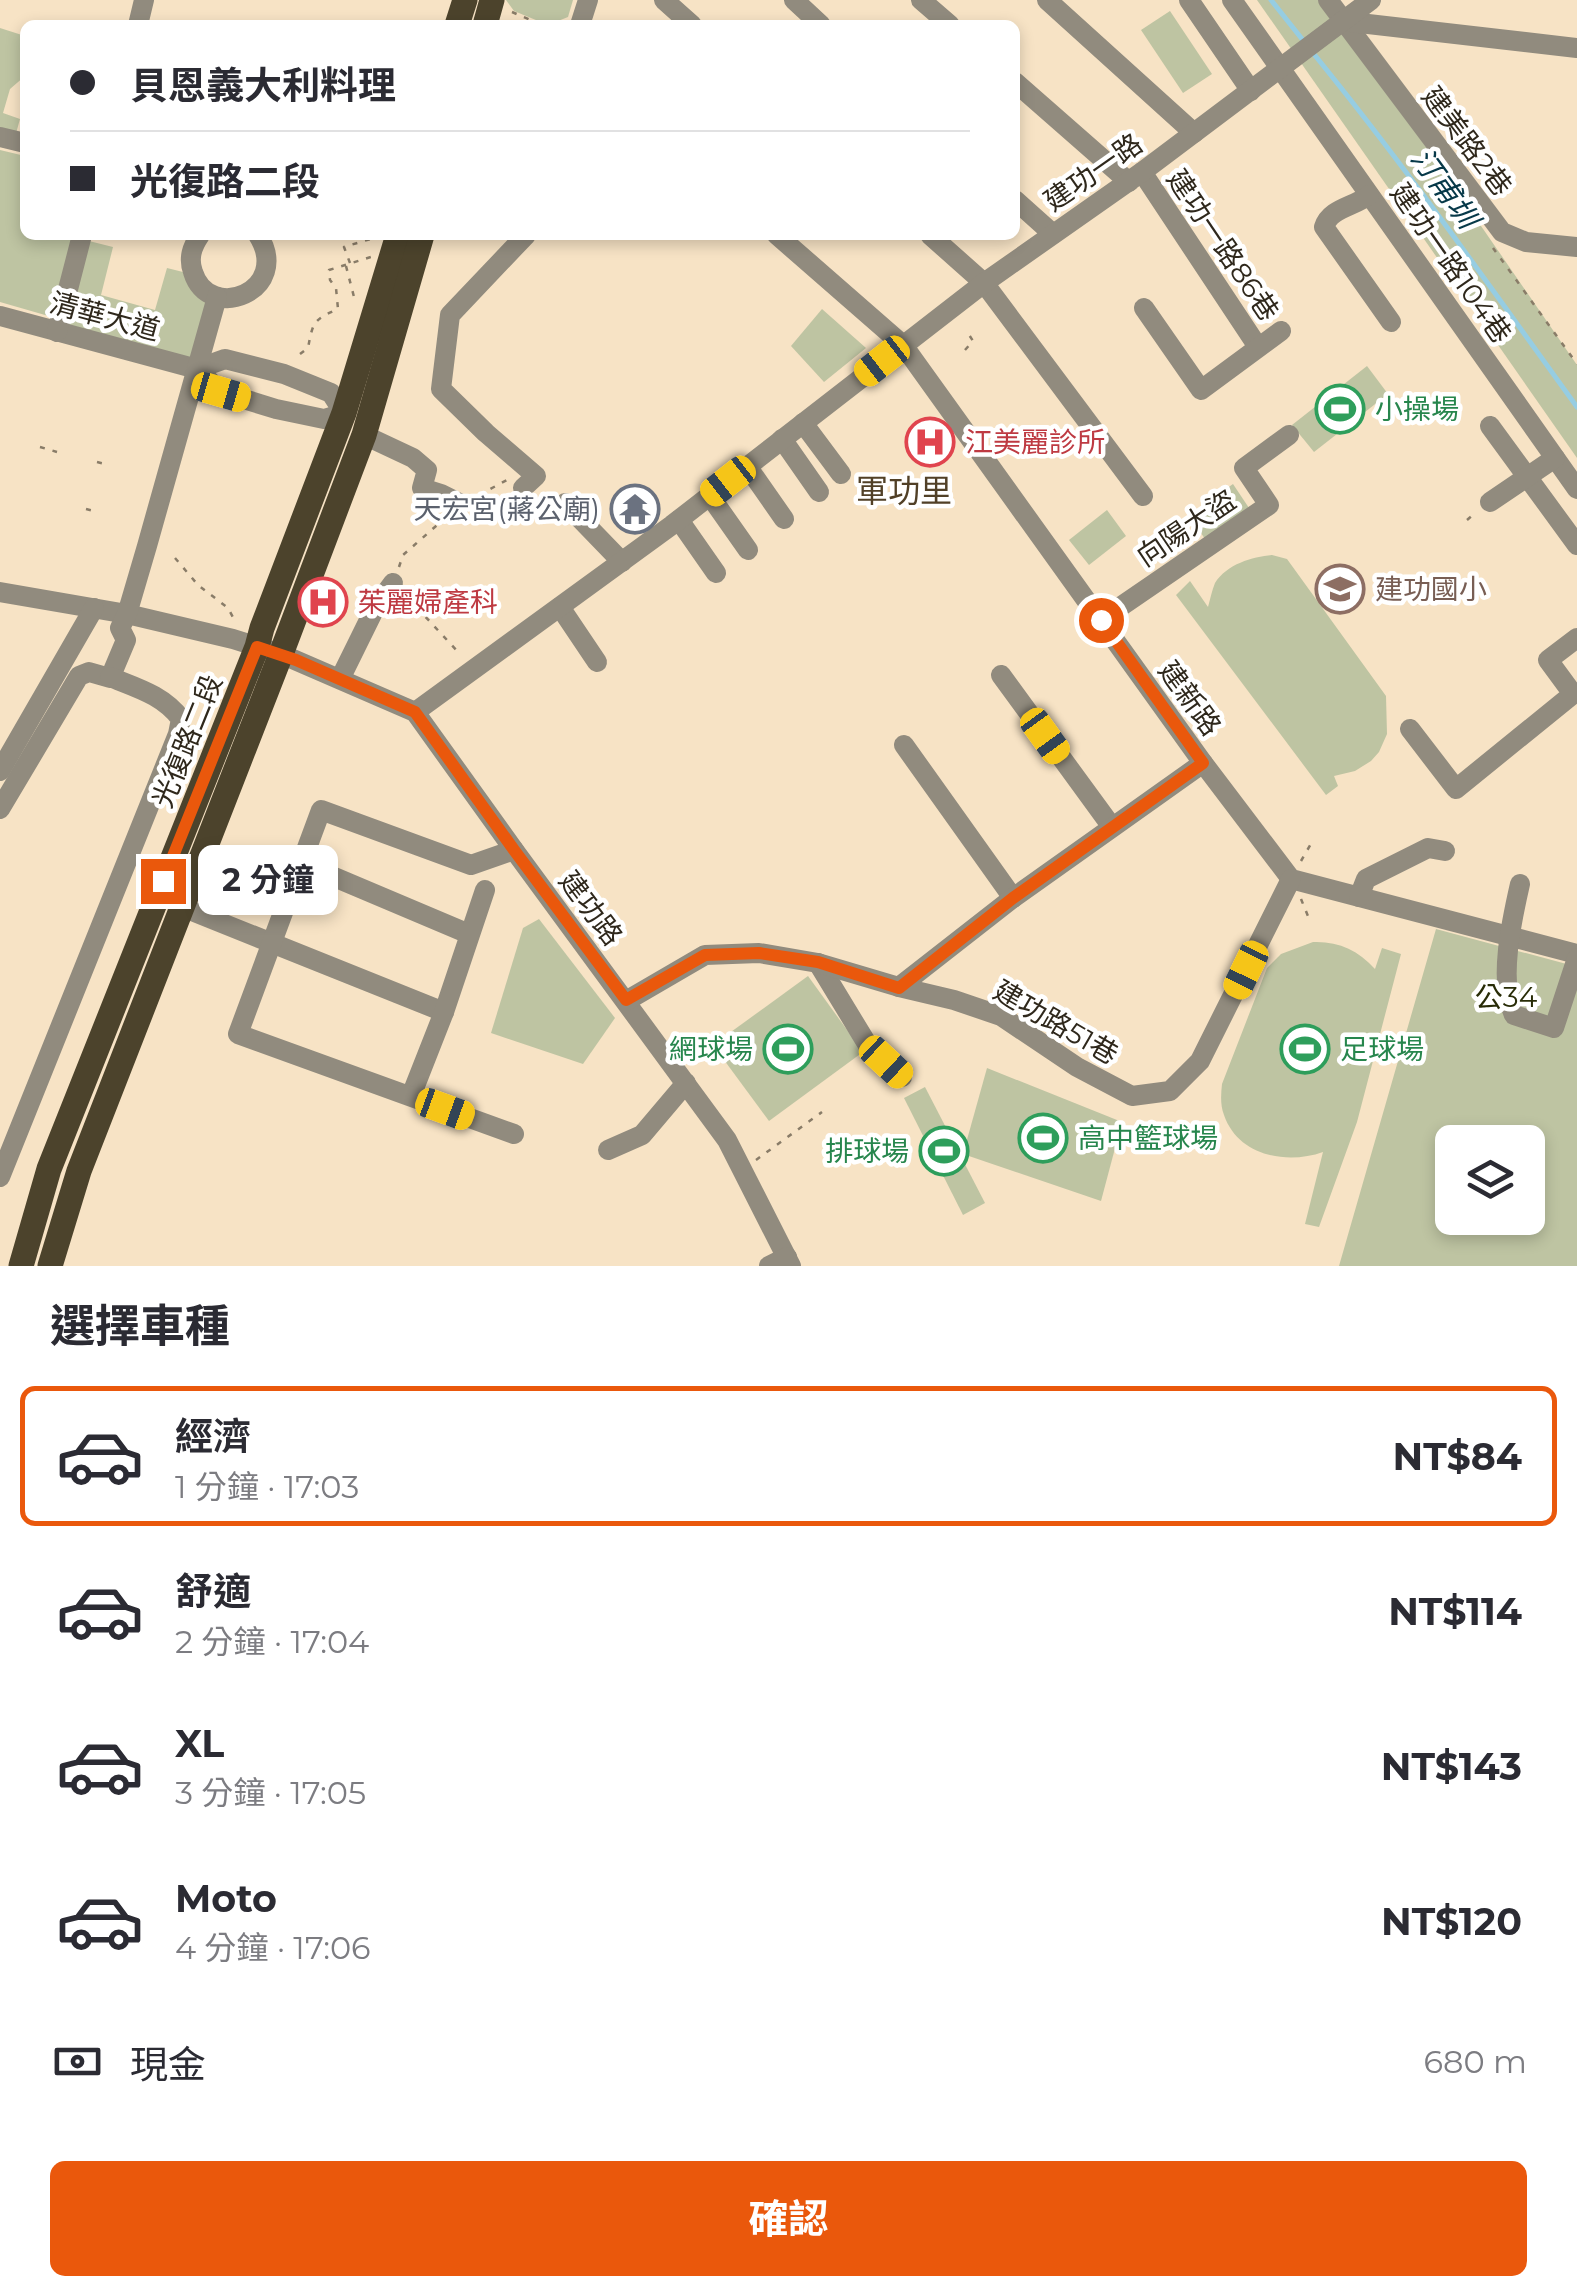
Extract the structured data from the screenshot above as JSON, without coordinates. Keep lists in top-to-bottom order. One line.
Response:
{"streets":{"main road":["光復路二段"],"street":["建美路2巷","建功一路","建功一路86巷","建功一路104巷","清華大道","向陽大盜","建新路","建功路","建功路51巷"]},"crossings":[["建美路2巷","建功一路"],["建功一路","建功一路86巷"],["建功一路","建功一路104巷"],["建功一路","建新路"],["建功一路","建功路"],["清華大道","光復路二段"],["向陽大盜","建新路"],["建新路","建功路51巷"],["建功路","建功路51巷"]],"districts":["軍功里"],"water":["汀甫圳"],"parks":["公34"],"places":{"sports":["小操場","網球場","足球場","高中籃球場","排球場"],"hospital":["江美麗診所","茱麗婦產科"],"temple":["天宏宮(蔣公廟)"],"school or university":["建功國小"]},"page":{"banner":["貝恩義大利料理","光復路二段"],"bubble":"2 分鐘","heading":"選擇車種","list":[{"name":"經濟","note":"1 分鐘 · 17:03","value":"NT$84"},{"name":"舒適","note":"2 分鐘 · 17:04","value":"NT$114"},{"name":"XL","note":"3 分鐘 · 17:05","value":"NT$143"},{"name":"Moto","note":"4 分鐘 · 17:06","value":"NT$120"}],"pay":["現金","680 m"],"buttons":"確認"}}
